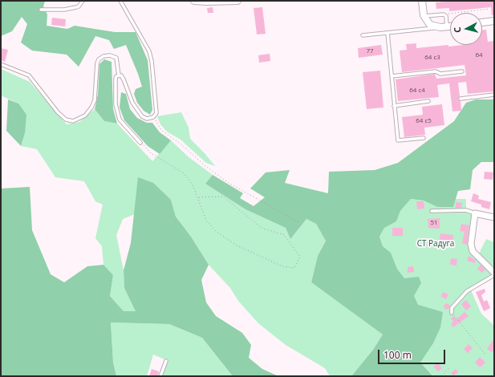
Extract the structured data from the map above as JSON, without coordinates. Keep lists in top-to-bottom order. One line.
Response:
{"parks":["СТ Радуга"],"house_numbers":["77","64","64 с3","64 с4","64 с5","51"],"scale_bar":"100 m","north":"left"}
